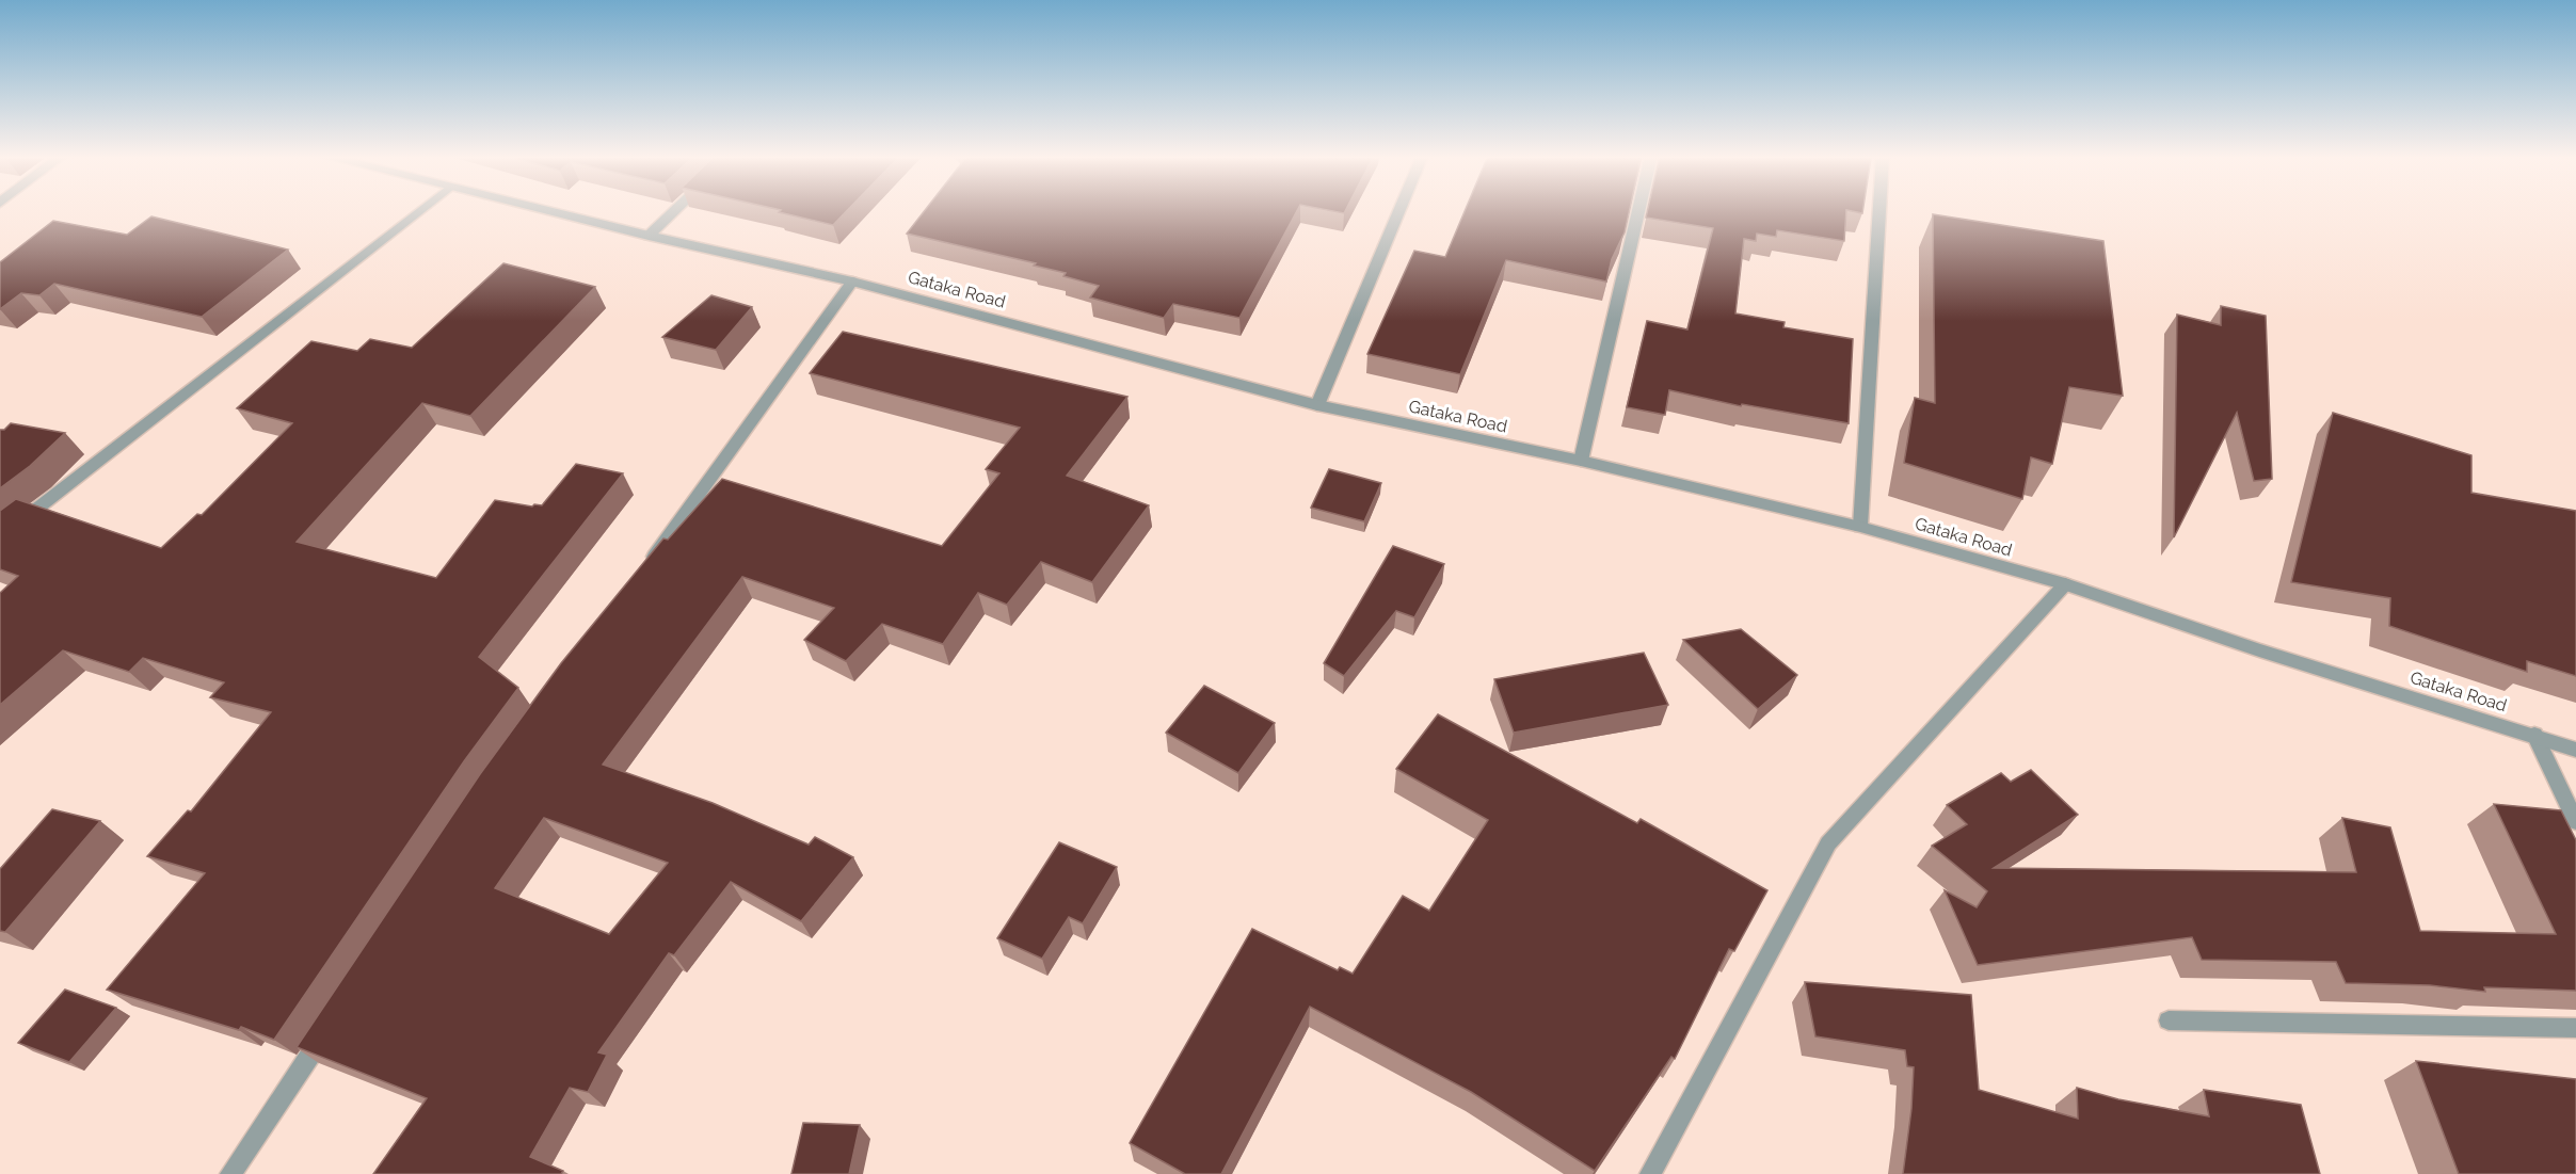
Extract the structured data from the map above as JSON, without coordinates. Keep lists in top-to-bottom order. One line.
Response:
{"streets":{"street":["Gataka Road"]}}
